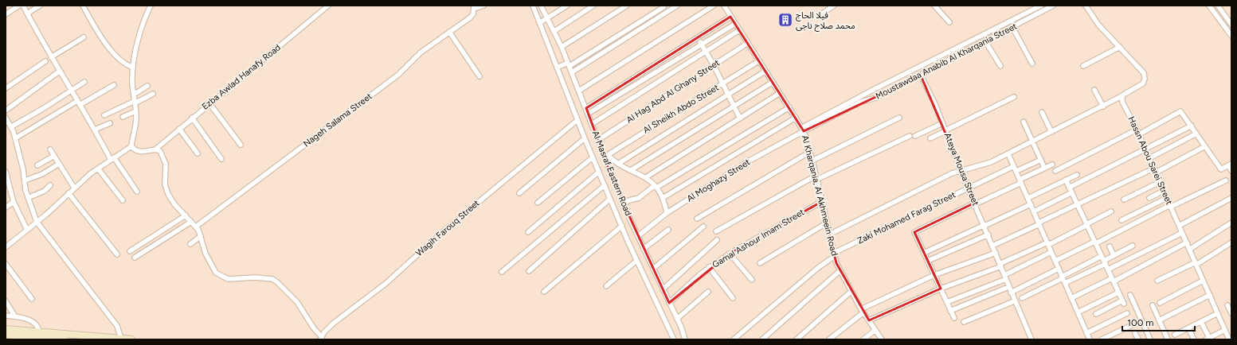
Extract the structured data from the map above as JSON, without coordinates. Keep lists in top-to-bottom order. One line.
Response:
{"streets":{"street":["Moustawdaa Anabib Al Kharqania Street","Ezba Awlad Hanafy Road","Al Hag Abd Al Ghany Street","Al Sheikh Abdo Street","Nageh Salama Street","Hassn Abou Sarei Street","Ateya Mousa Street","Al Masraf Eastern Road","Al Moghazy Street","Al Kharqania, Al Akhmeein Road","Zaki Mohamed Farag Street","Wagih Farouq Street","Gamal Ashour Imam Street"]},"crossings":[["Moustawdaa Anabib Al Kharqania Street","Ateya Mousa Street"],["Moustawdaa Anabib Al Kharqania Street","Al Moghazy Street"],["Moustawdaa Anabib Al Kharqania Street","Al Kharqania, Al Akhmeein Road"],["Al Hag Abd Al Ghany Street","Al Masraf Eastern Road"],["Al Hag Abd Al Ghany Street","Al Kharqania, Al Akhmeein Road"],["Al Sheikh Abdo Street","Al Masraf Eastern Road"],["Al Sheikh Abdo Street","Al Kharqania, Al Akhmeein Road"],["Ateya Mousa Street","Zaki Mohamed Farag Street"],["Al Masraf Eastern Road","Al Moghazy Street"],["Al Masraf Eastern Road","Wagih Farouq Street"],["Al Masraf Eastern Road","Gamal Ashour Imam Street"],["Al Moghazy Street","Al Kharqania, Al Akhmeein Road"],["Al Kharqania, Al Akhmeein Road","Zaki Mohamed Farag Street"],["Al Kharqania, Al Akhmeein Road","Gamal Ashour Imam Street"]],"places":{"building":["فيلا الحاج محمد صلاح ناجى"]},"scale_bar":"100 m"}
